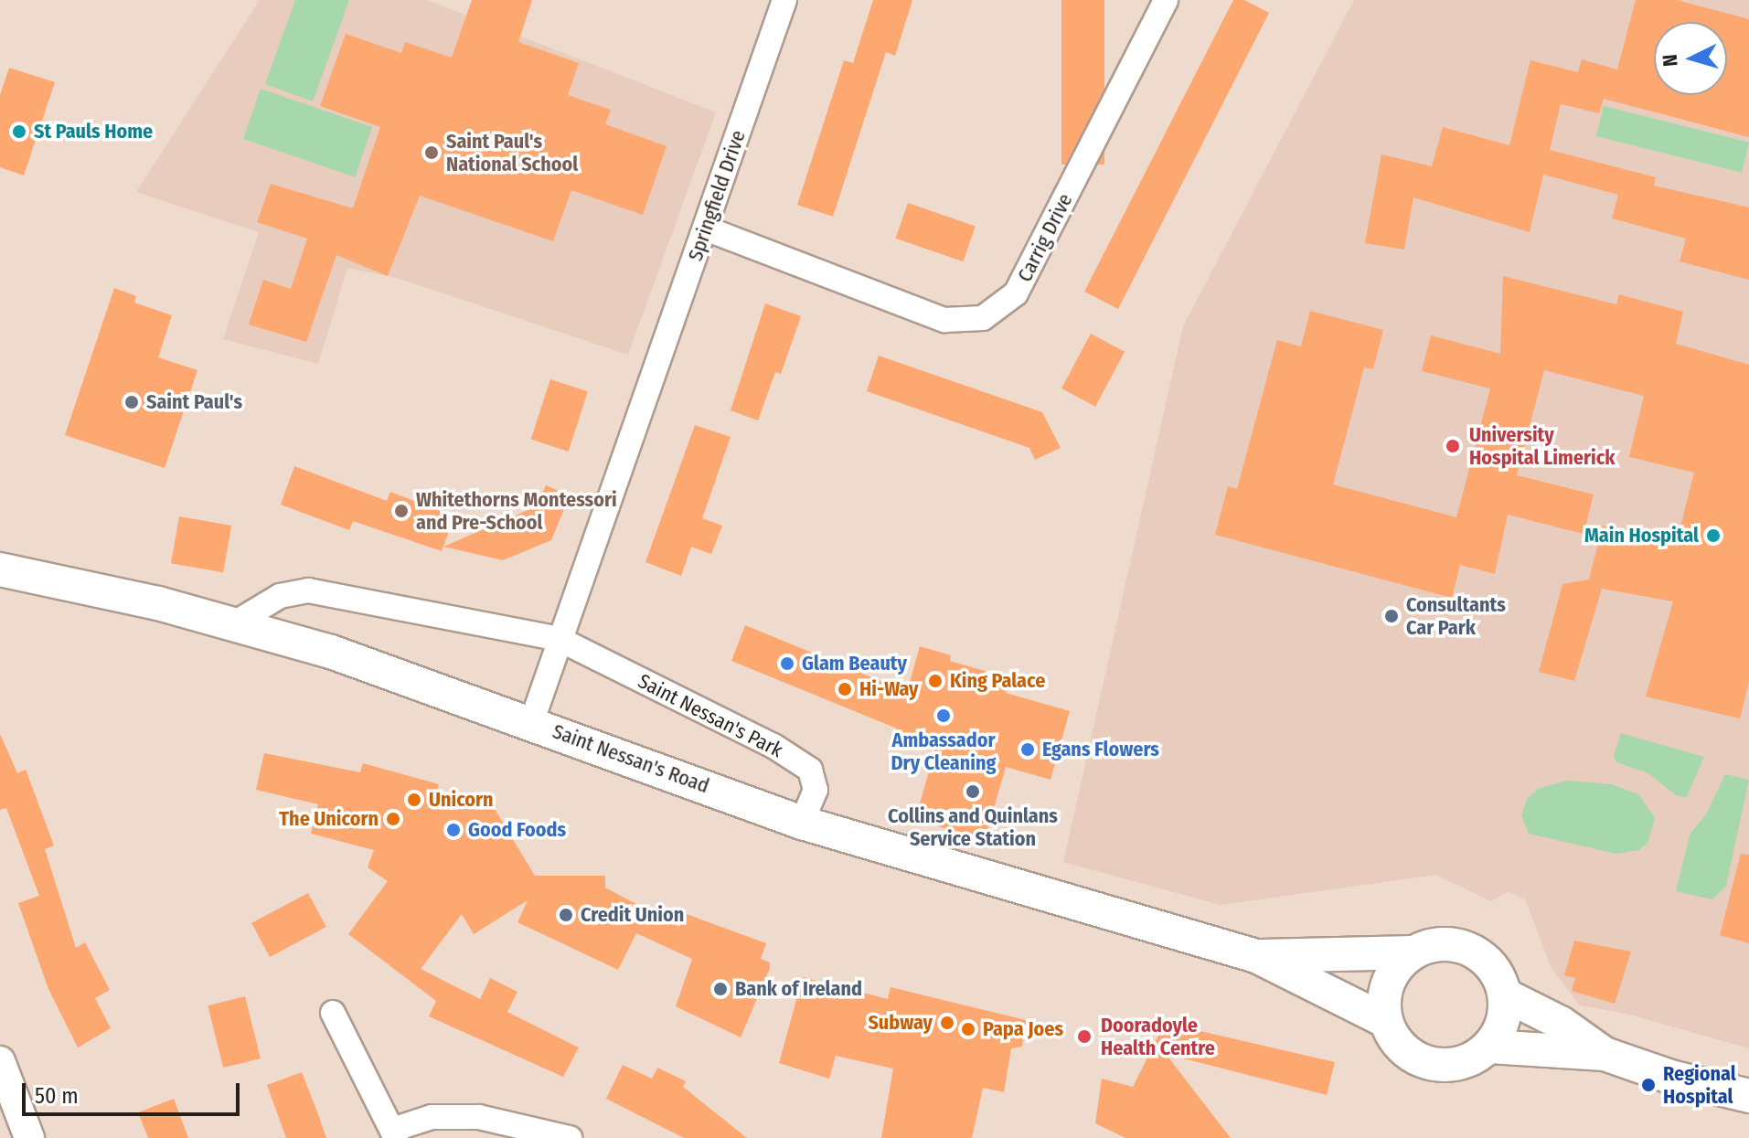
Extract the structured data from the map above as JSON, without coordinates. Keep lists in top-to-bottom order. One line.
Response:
{"streets":{"main road":["Saint Nessan's Road"],"street":["Springfield Drive","Carrig Drive","Saint Nessan's Park"]},"crossings":[["Springfield Drive","Carrig Drive"],["Springfield Drive","Saint Nessan's Park"],["Saint Nessan's Park","Saint Nessan's Road"]],"places":["St Pauls Home","Saint Paul's National School","Saint Paul's","University Hospital Limerick","Whitethorns Montessori and Pre-School","Main Hospital","Consultants Car Park","Glam Beauty","King Palace","Hi-Way","Ambassador Dry Cleaning","Egans Flowers","Collins and Quinlans Service Station","Unicorn","The Unicorn","Good Foods","Credit Union","Bank of Ireland","Subway","Papa Joes","Dooradoyle Health Centre","Regional Hospital"],"scale_bar":"50 m","north":"left"}
